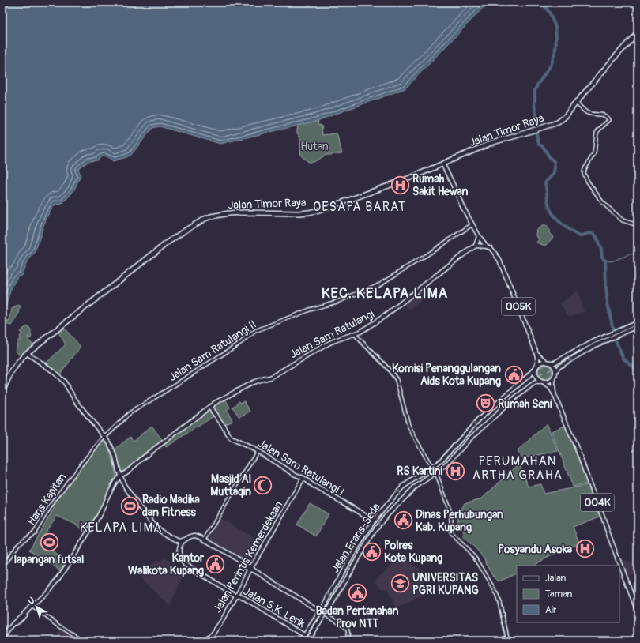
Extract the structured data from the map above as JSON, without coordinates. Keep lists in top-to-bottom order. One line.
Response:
{"streets":{"highway":["Jalan Timor Raya"],"main road":["005K","Jalan Sam Ratulangi","Jalan Sam Ratulangi I","004K","Jalan Frans-Seda","Jalan Perintis Kemerdekaan","Jalan S.K. Lerik"],"street":["Jalan Sam Ratulangi II","Hans Kapitan"]},"crossings":[["Jalan Timor Raya","005K"],["005K","Jalan Sam Ratulangi II"],["005K","004K"],["005K","Jalan Frans-Seda"],["Jalan Sam Ratulangi","Jalan Sam Ratulangi I"],["Jalan Sam Ratulangi","Jalan S.K. Lerik"],["Jalan Sam Ratulangi II","Hans Kapitan"],["Jalan Sam Ratulangi I","Jalan Frans-Seda"],["Jalan Sam Ratulangi I","Jalan Perintis Kemerdekaan"],["004K","Jalan Frans-Seda"],["Jalan Frans-Seda","Jalan S.K. Lerik"],["Jalan Perintis Kemerdekaan","Jalan S.K. Lerik"]],"districts":["OESAPA BARAT","KEC. KELAPA LIMA","PERUMAHAN ARTHA GRAHA","KELAPA LIMA"],"parks":["Hutan"],"places":{"hospital":["Rumah Sakit Hewan","RS Kartini","Posyandu Asoka"],"public building":["Komisi Penanggulangan Aids Kota Kupang","Dinas Perhubungan Kab. Kupang","Polres Kota Kupang","Kantor Walikota Kupang","Badan Pertanahan Prov NTT"],"theatre":["Rumah Seni"],"mosque":["Masjid Al Muttaqin"],"sports":["Radio Madika dan Fitness","lapangan futsal"],"school or university":["UNIVERSITAS PGRI KUPANG"]},"legend":["Jalan","Taman","Air"],"north":"top left"}
